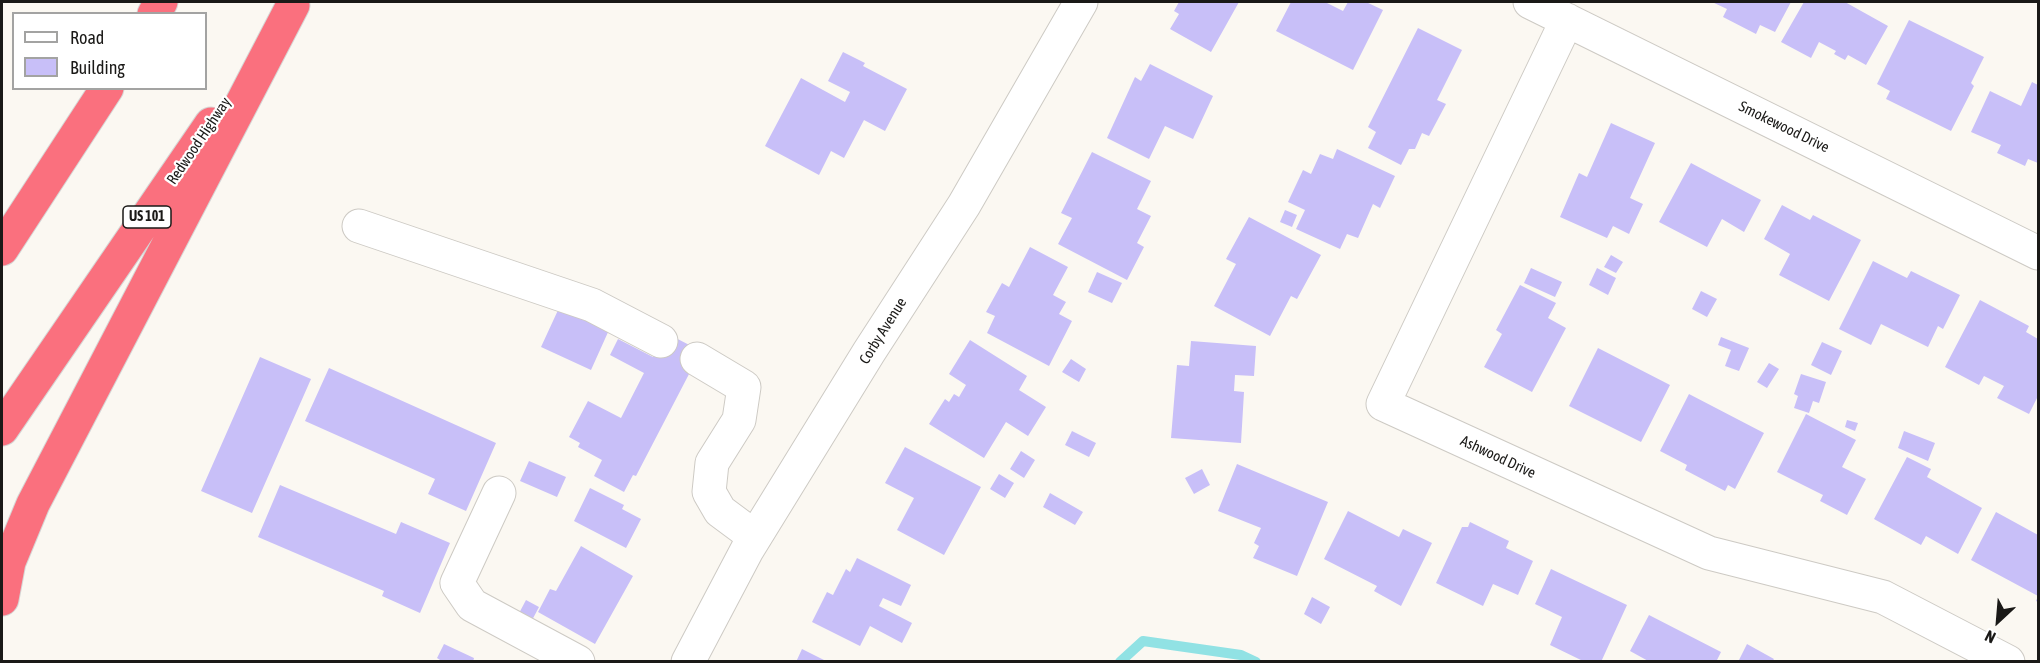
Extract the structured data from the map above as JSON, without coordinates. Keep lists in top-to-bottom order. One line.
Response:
{"streets":{"highway":["Redwood Highway","US 101"],"street":["Smokewood Drive","Corby Avenue","Ashwood Drive"]},"crossings":[["Smokewood Drive","Ashwood Drive"]],"legend":["Road","Building"],"north":"bottom left"}
